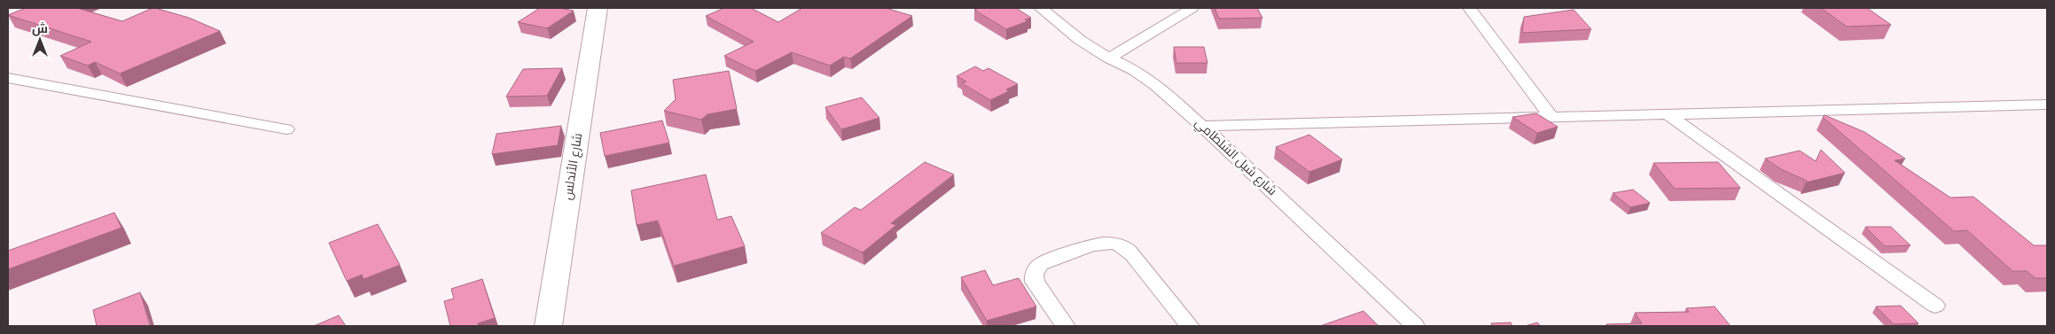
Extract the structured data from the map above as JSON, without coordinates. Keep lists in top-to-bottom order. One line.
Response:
{"streets":{"main road":["شارع الأندلس"],"street":["شارع شيل الشلطامي"]},"north":"top"}
